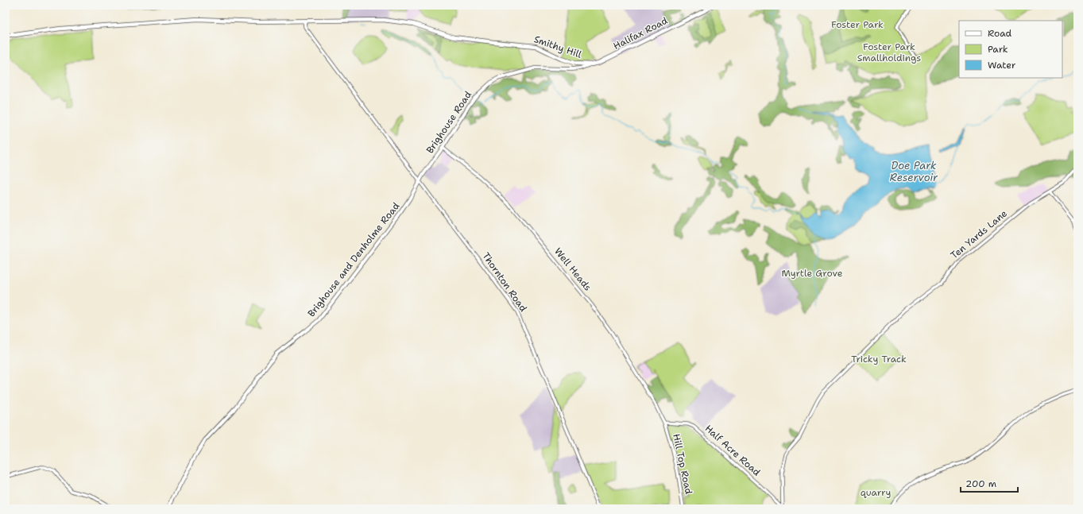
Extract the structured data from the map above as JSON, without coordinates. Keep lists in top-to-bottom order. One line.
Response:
{"streets":{"highway":["Halifax Road","Smithy Hill"],"main road":["Brighouse Road","Brighouse and Denholme Road"],"street":["Ten Yards Lane","Well Heads","Thornton Road","Half Acre Road","Hill Top Road"]},"crossings":[["Halifax Road","Smithy Hill"],["Halifax Road","Brighouse Road"],["Smithy Hill","Brighouse Road"],["Smithy Hill","Thornton Road"],["Brighouse Road","Brighouse and Denholme Road"],["Brighouse Road","Well Heads"],["Brighouse Road","Thornton Road"],["Ten Yards Lane","Half Acre Road"],["Brighouse and Denholme Road","Thornton Road"],["Well Heads","Half Acre Road"],["Well Heads","Hill Top Road"],["Half Acre Road","Hill Top Road"]],"water":["Doe Park Reservoir"],"parks":["Foster Park","Foster Park Smallholdings","Myrtle Grove","Tricky Track","quarry"],"legend":["Road","Park","Water"],"scale_bar":"200 m"}
